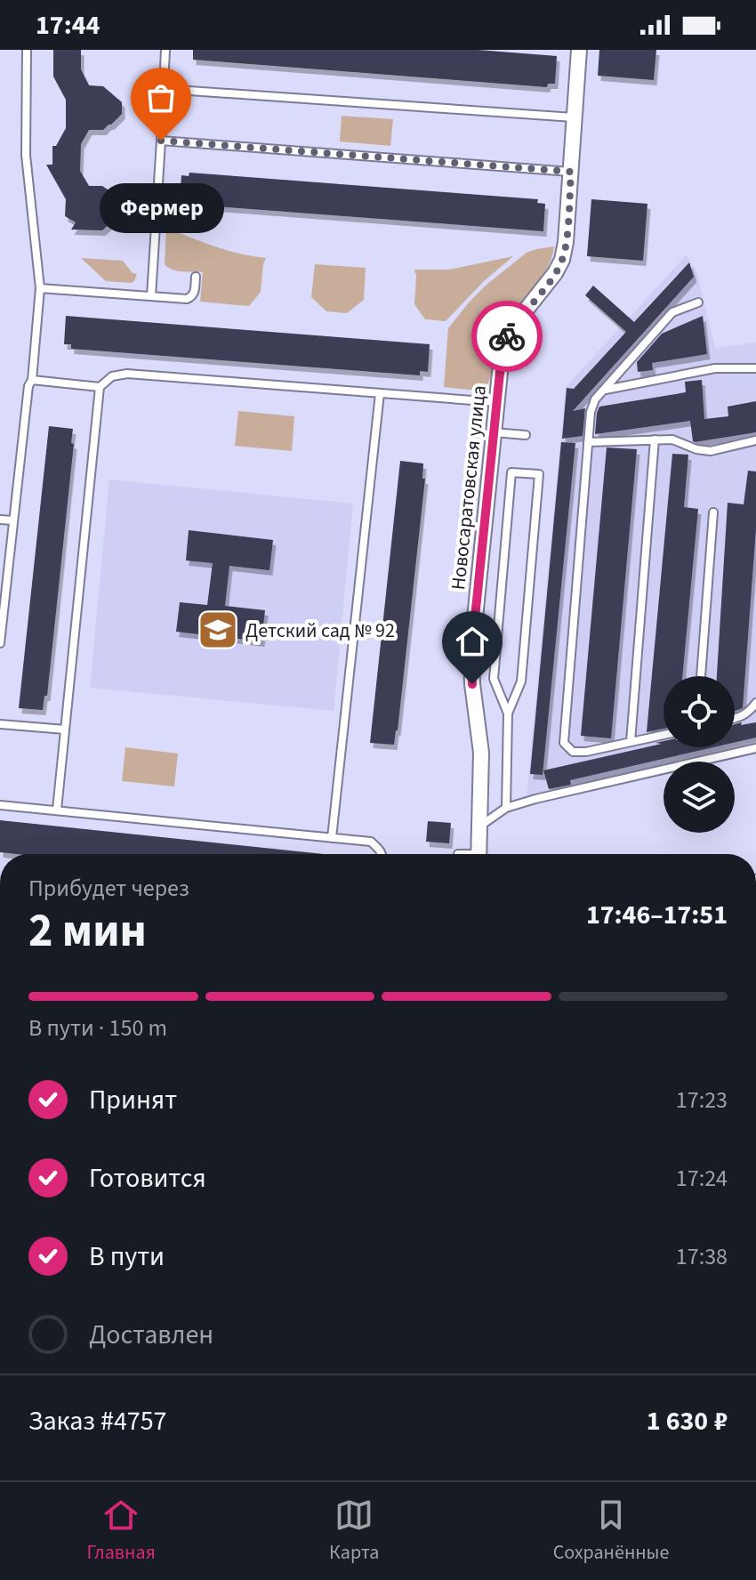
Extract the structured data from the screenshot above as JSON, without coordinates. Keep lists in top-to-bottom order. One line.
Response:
{"streets":{"street":["Новосаратовская улица"]},"places":{"other":["Фермер"],"school or university":["Детский сад № 92"]},"page":{"status":"17:44","bubble":"Фермер","heading":["2 мин","Прибудет через","17:46–17:51"],"panel":["Заказ #4757","1 630 ₽"],"bar":"В пути · 150 m","list":[["Принят","17:23"],["Готовится","17:24"],["В пути","17:38"],"Доставлен"],"tabs":["Главная","Карта","Сохранённые"]}}
